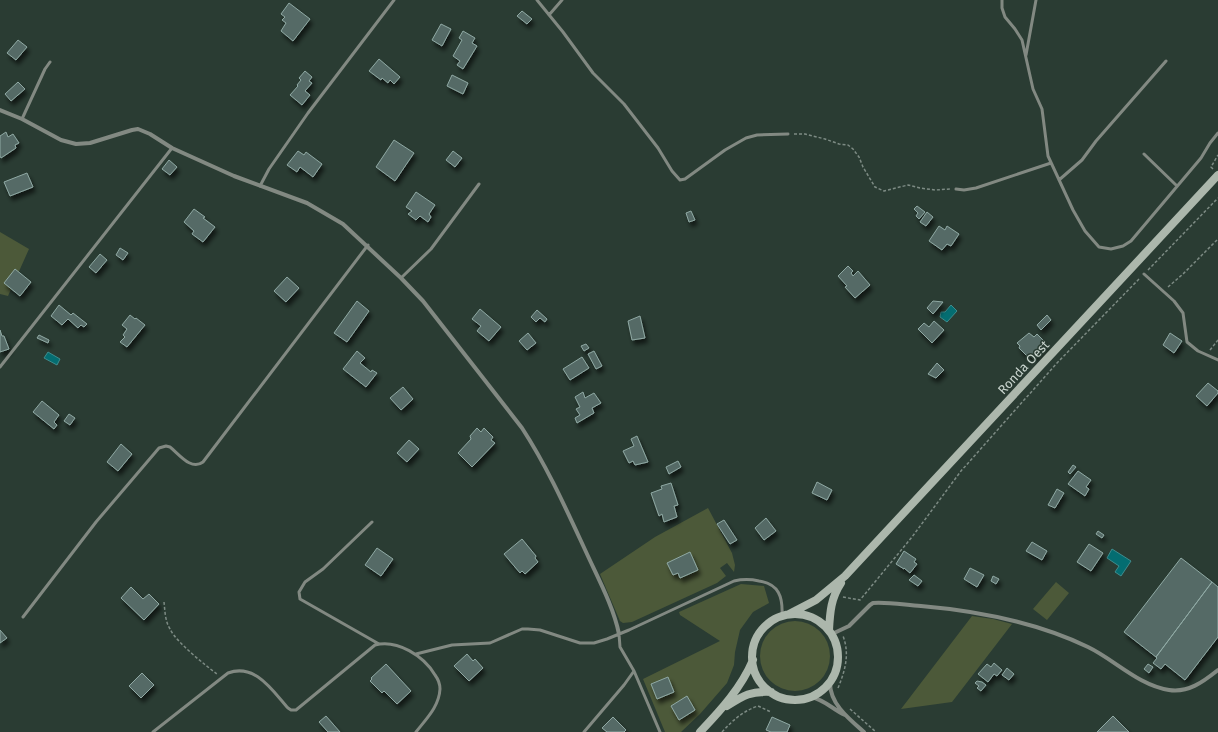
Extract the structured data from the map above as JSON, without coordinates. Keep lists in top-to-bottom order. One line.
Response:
{"streets":{"main road":["Ronda Oest"]}}
